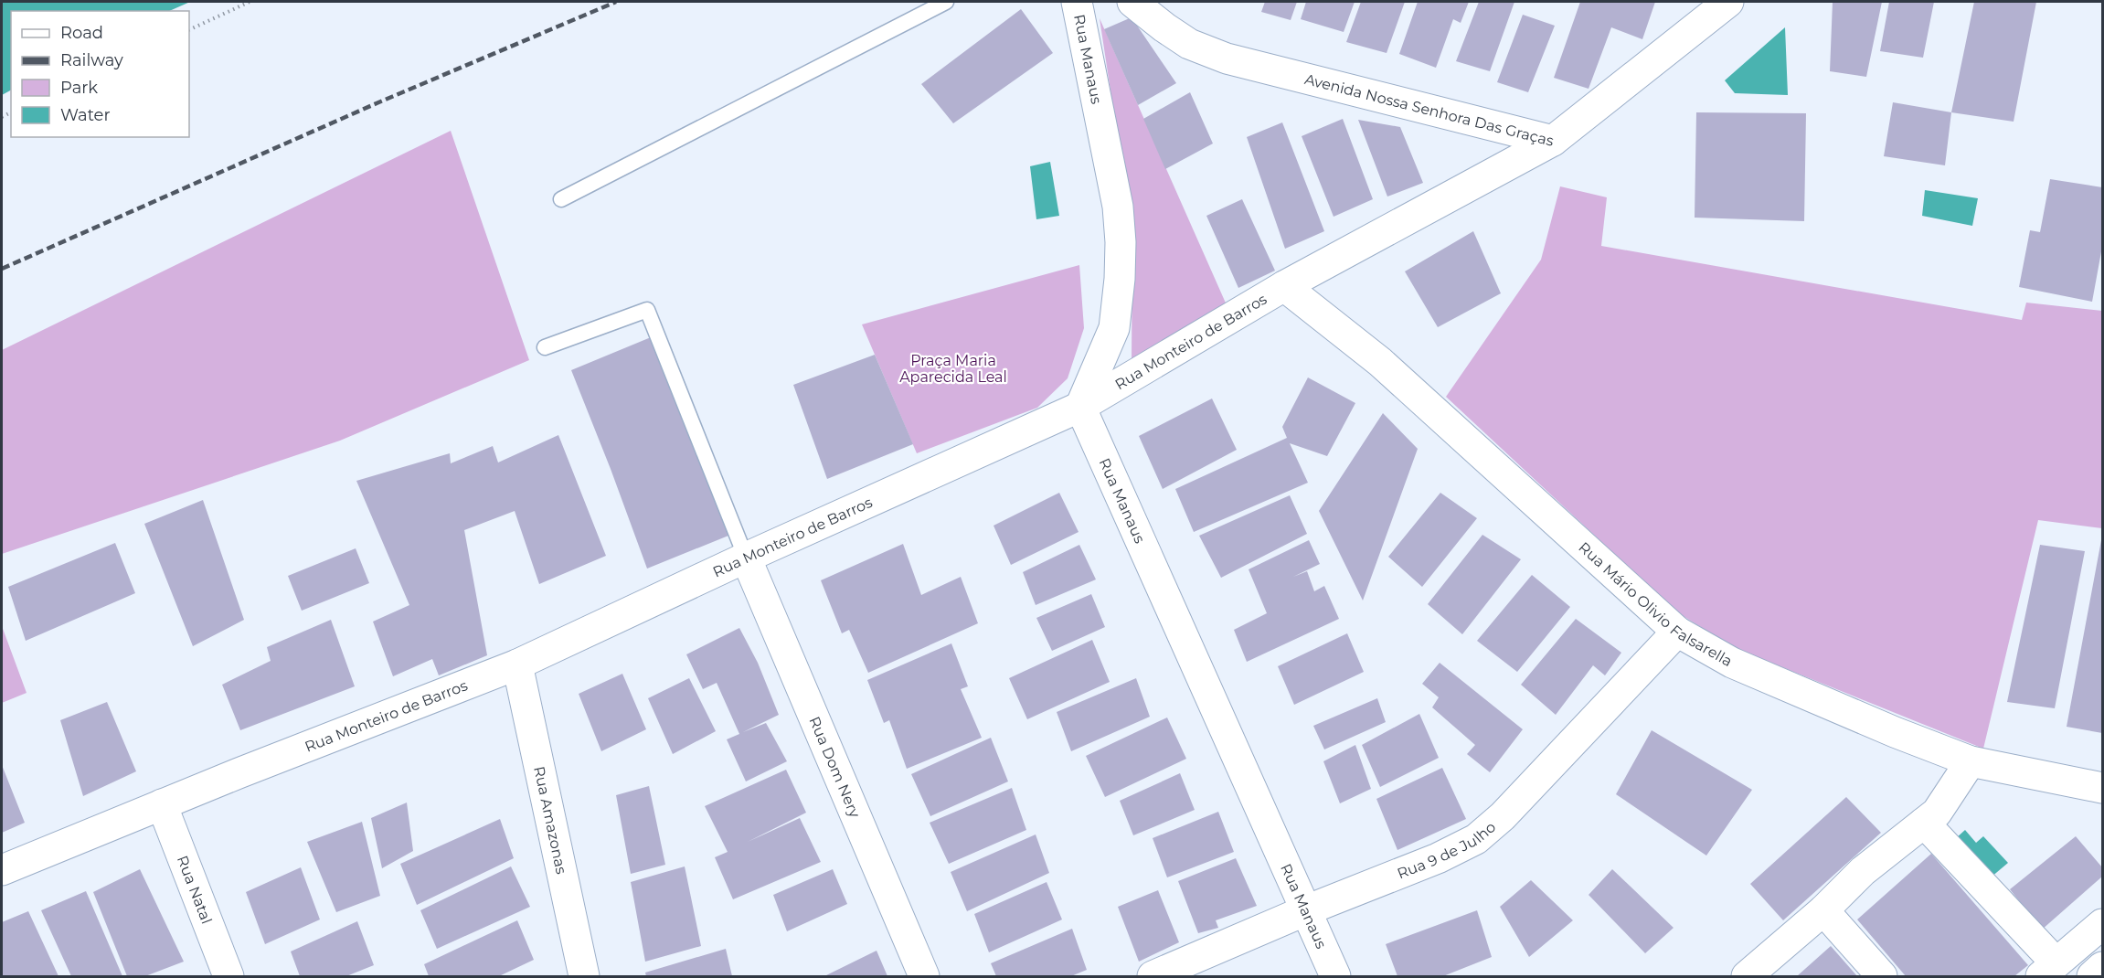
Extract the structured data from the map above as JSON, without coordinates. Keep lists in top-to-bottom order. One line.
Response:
{"streets":{"street":["Rua Manaus","Avenida Nossa Senhora Das Graças","Rua Monteiro de Barros","Rua Mário Olivio Falsarella","Rua Dom Nery","Rua Amazonas","Rua 9 de Julho","Rua Natal"]},"crossings":[["Rua Manaus","Rua Monteiro de Barros"],["Rua Manaus","Rua 9 de Julho"],["Avenida Nossa Senhora Das Graças","Rua Monteiro de Barros"],["Rua Monteiro de Barros","Rua Mário Olivio Falsarella"],["Rua Monteiro de Barros","Rua Dom Nery"],["Rua Monteiro de Barros","Rua Amazonas"],["Rua Monteiro de Barros","Rua Natal"],["Rua Mário Olivio Falsarella","Rua 9 de Julho"]],"parks":["Praça Maria Aparecida Leal"],"legend":["Road","Railway","Park","Water"]}
